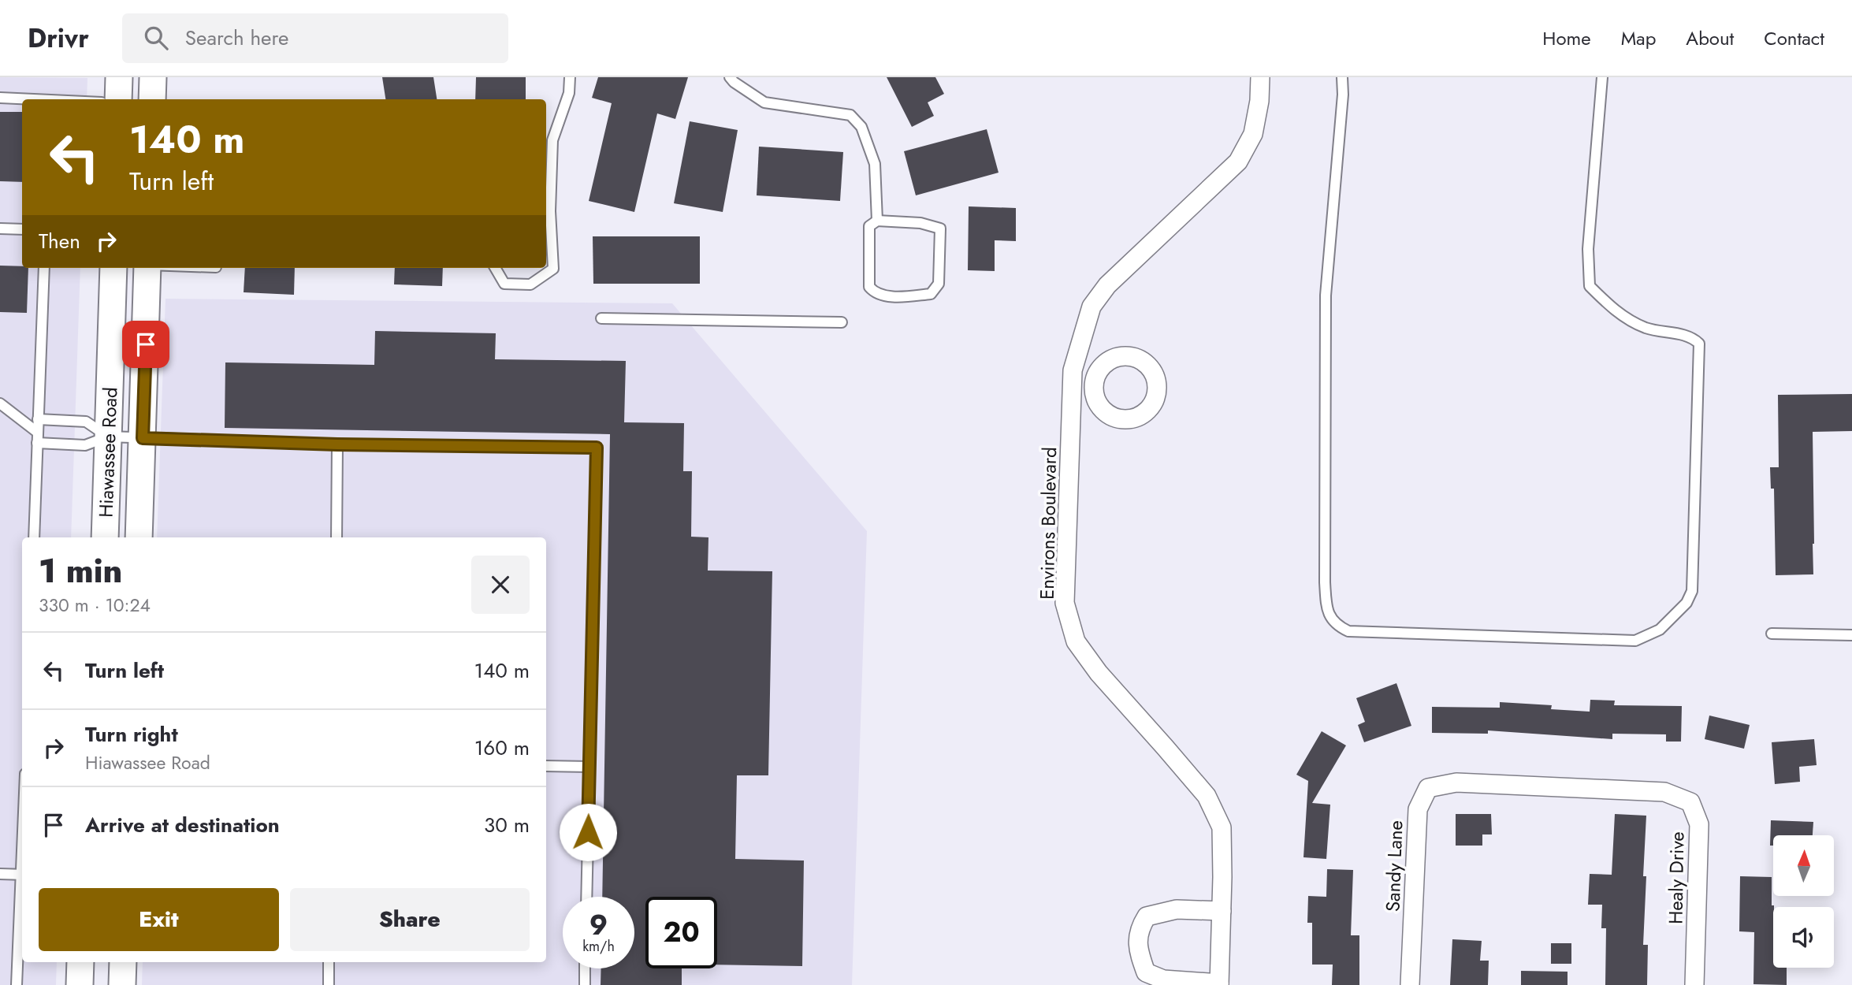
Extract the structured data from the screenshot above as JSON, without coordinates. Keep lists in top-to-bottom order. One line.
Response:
{"streets":{"street":["Hiawassee Road","Environs Boulevard","Sandy Lane","Healy Drive"]},"crossings":[["Sandy Lane","Healy Drive"]],"north":"top","page":{"header":"Drivr","search":"Search here","nav":["Home","Map","About","Contact"],"turn":["140 m","Turn left"],"then":"Then","heading":["1 min","330 m · 10:24"],"list":[{"name":"Turn left","value":"140 m"},{"name":"Turn right","note":"Hiawassee Road","value":"160 m"},{"name":"Arrive at destination","value":"30 m"}],"buttons":["Exit","Share"],"speed":"9 km/h","limit":"20"}}
